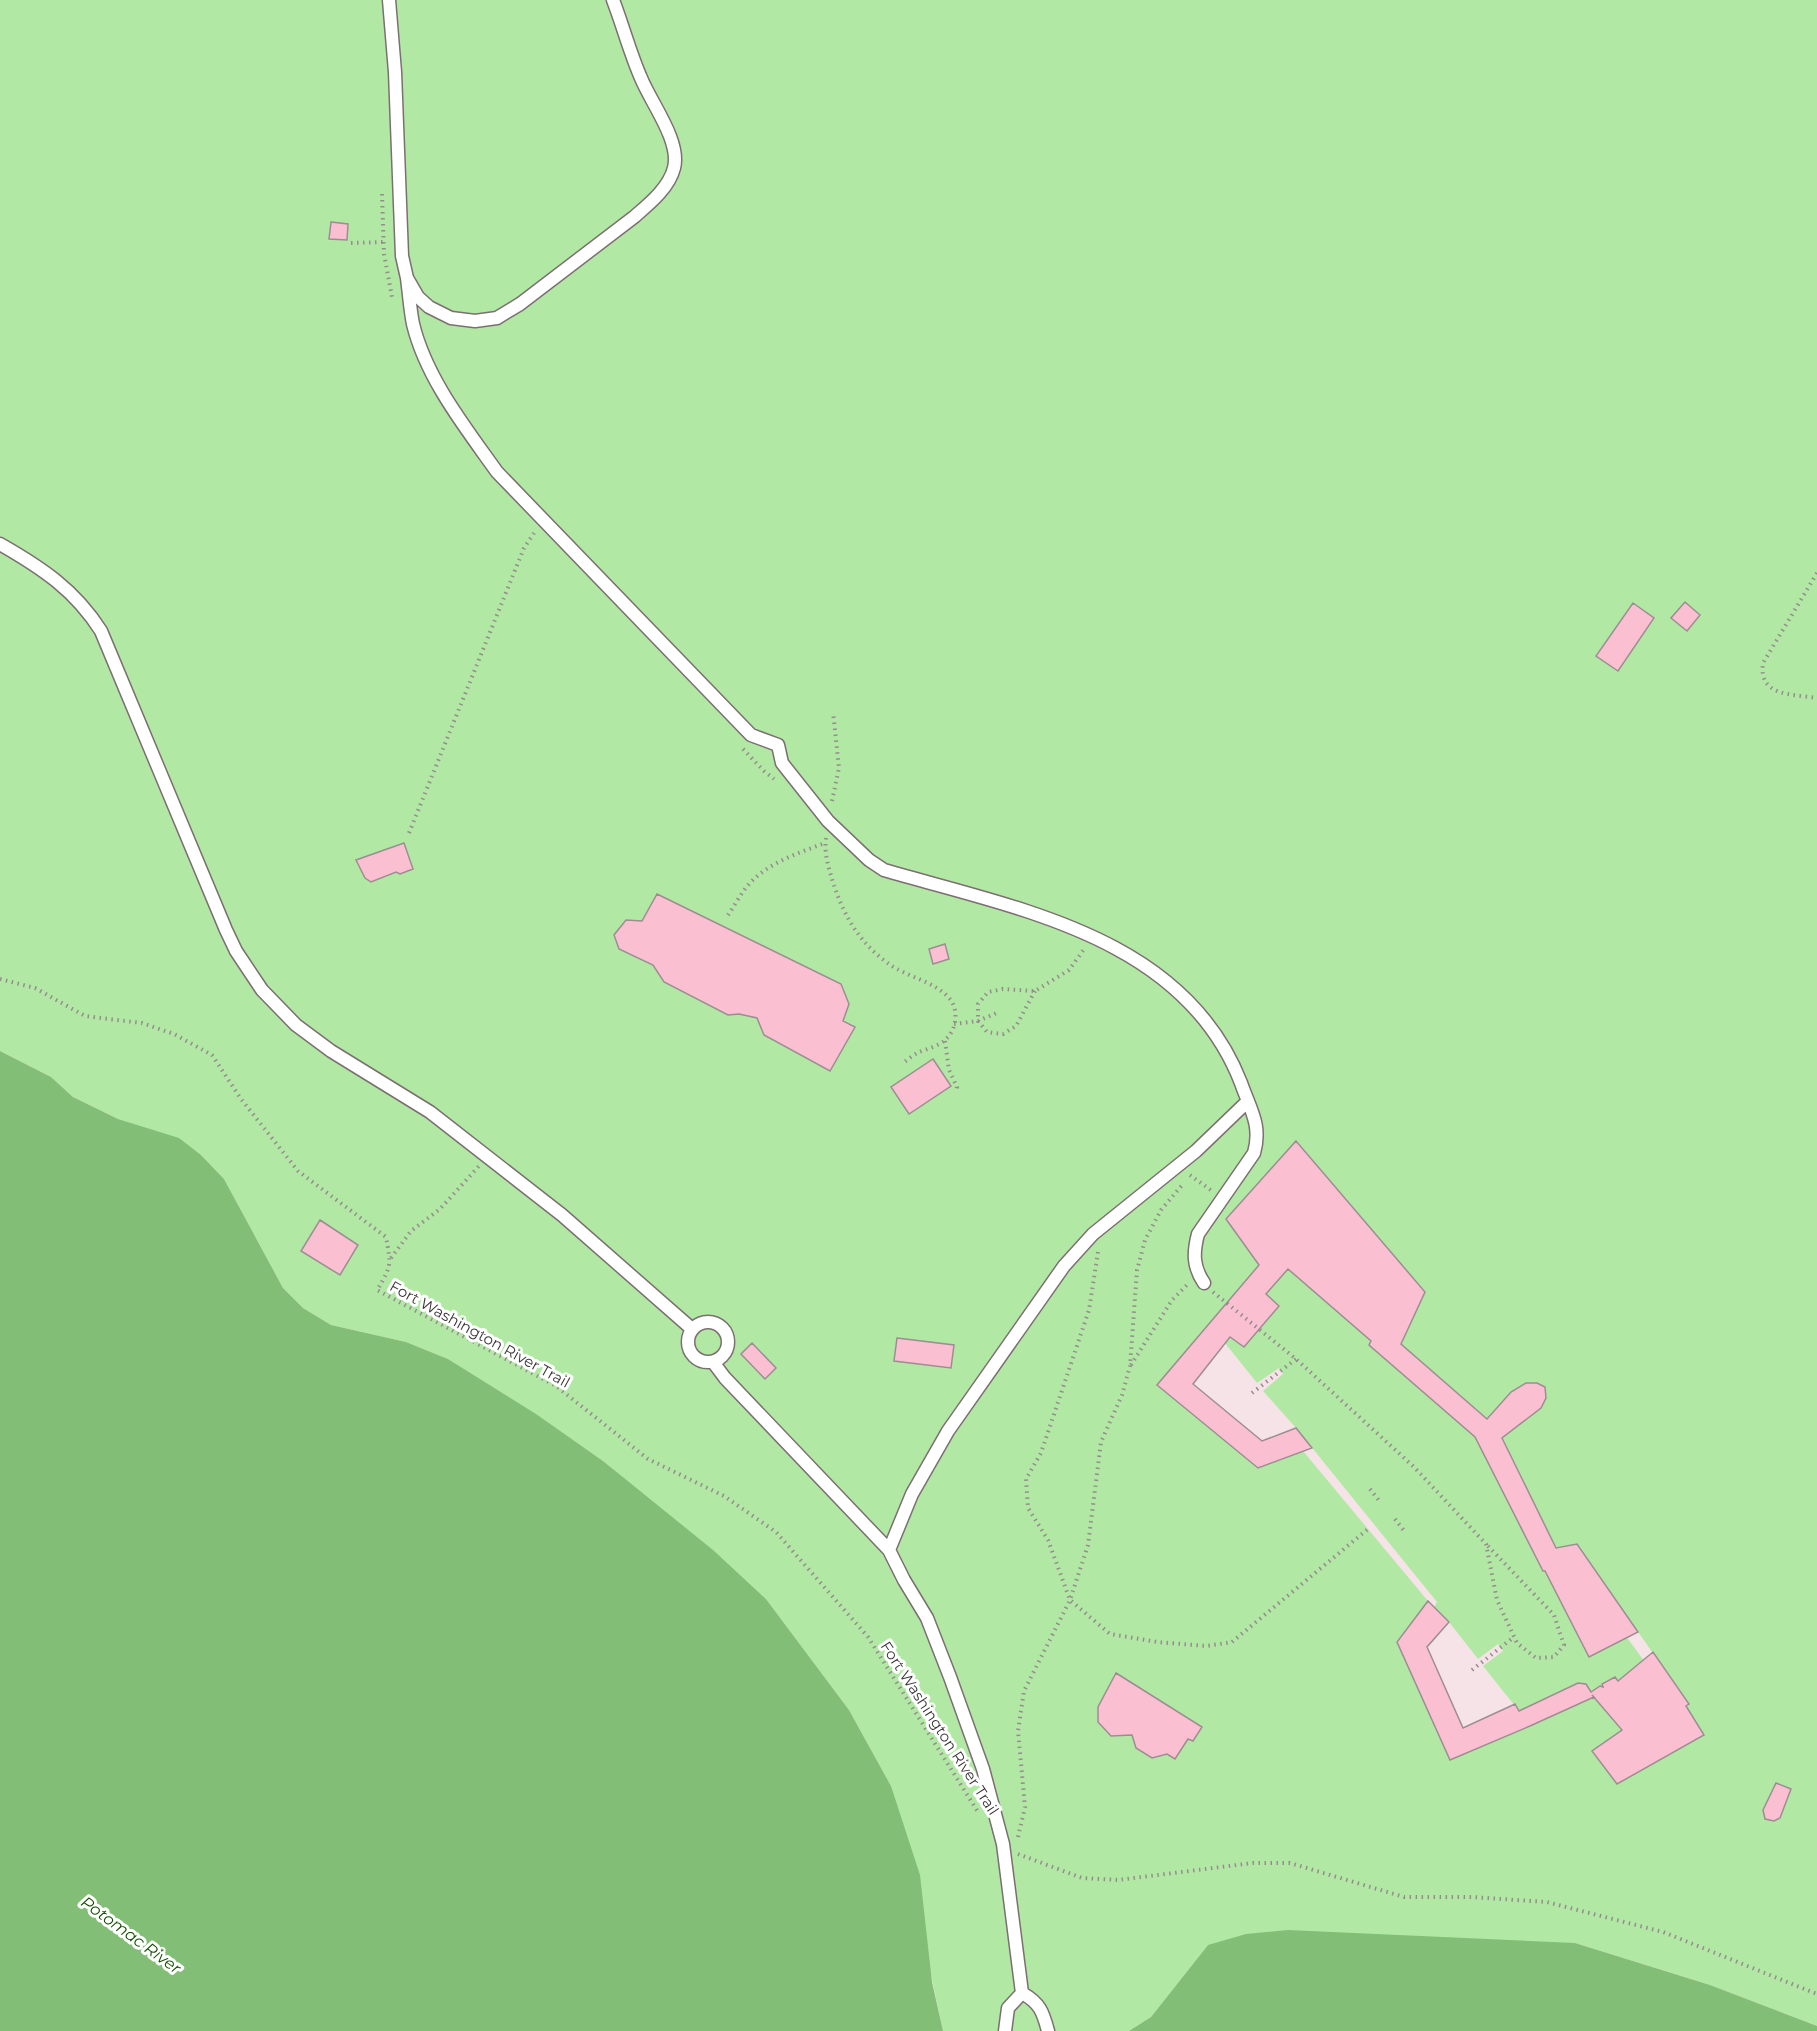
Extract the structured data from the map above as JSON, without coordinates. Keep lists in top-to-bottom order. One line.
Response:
{"streets":{"path":["Fort Washington River Trail"]},"water":["Potomac River"]}
